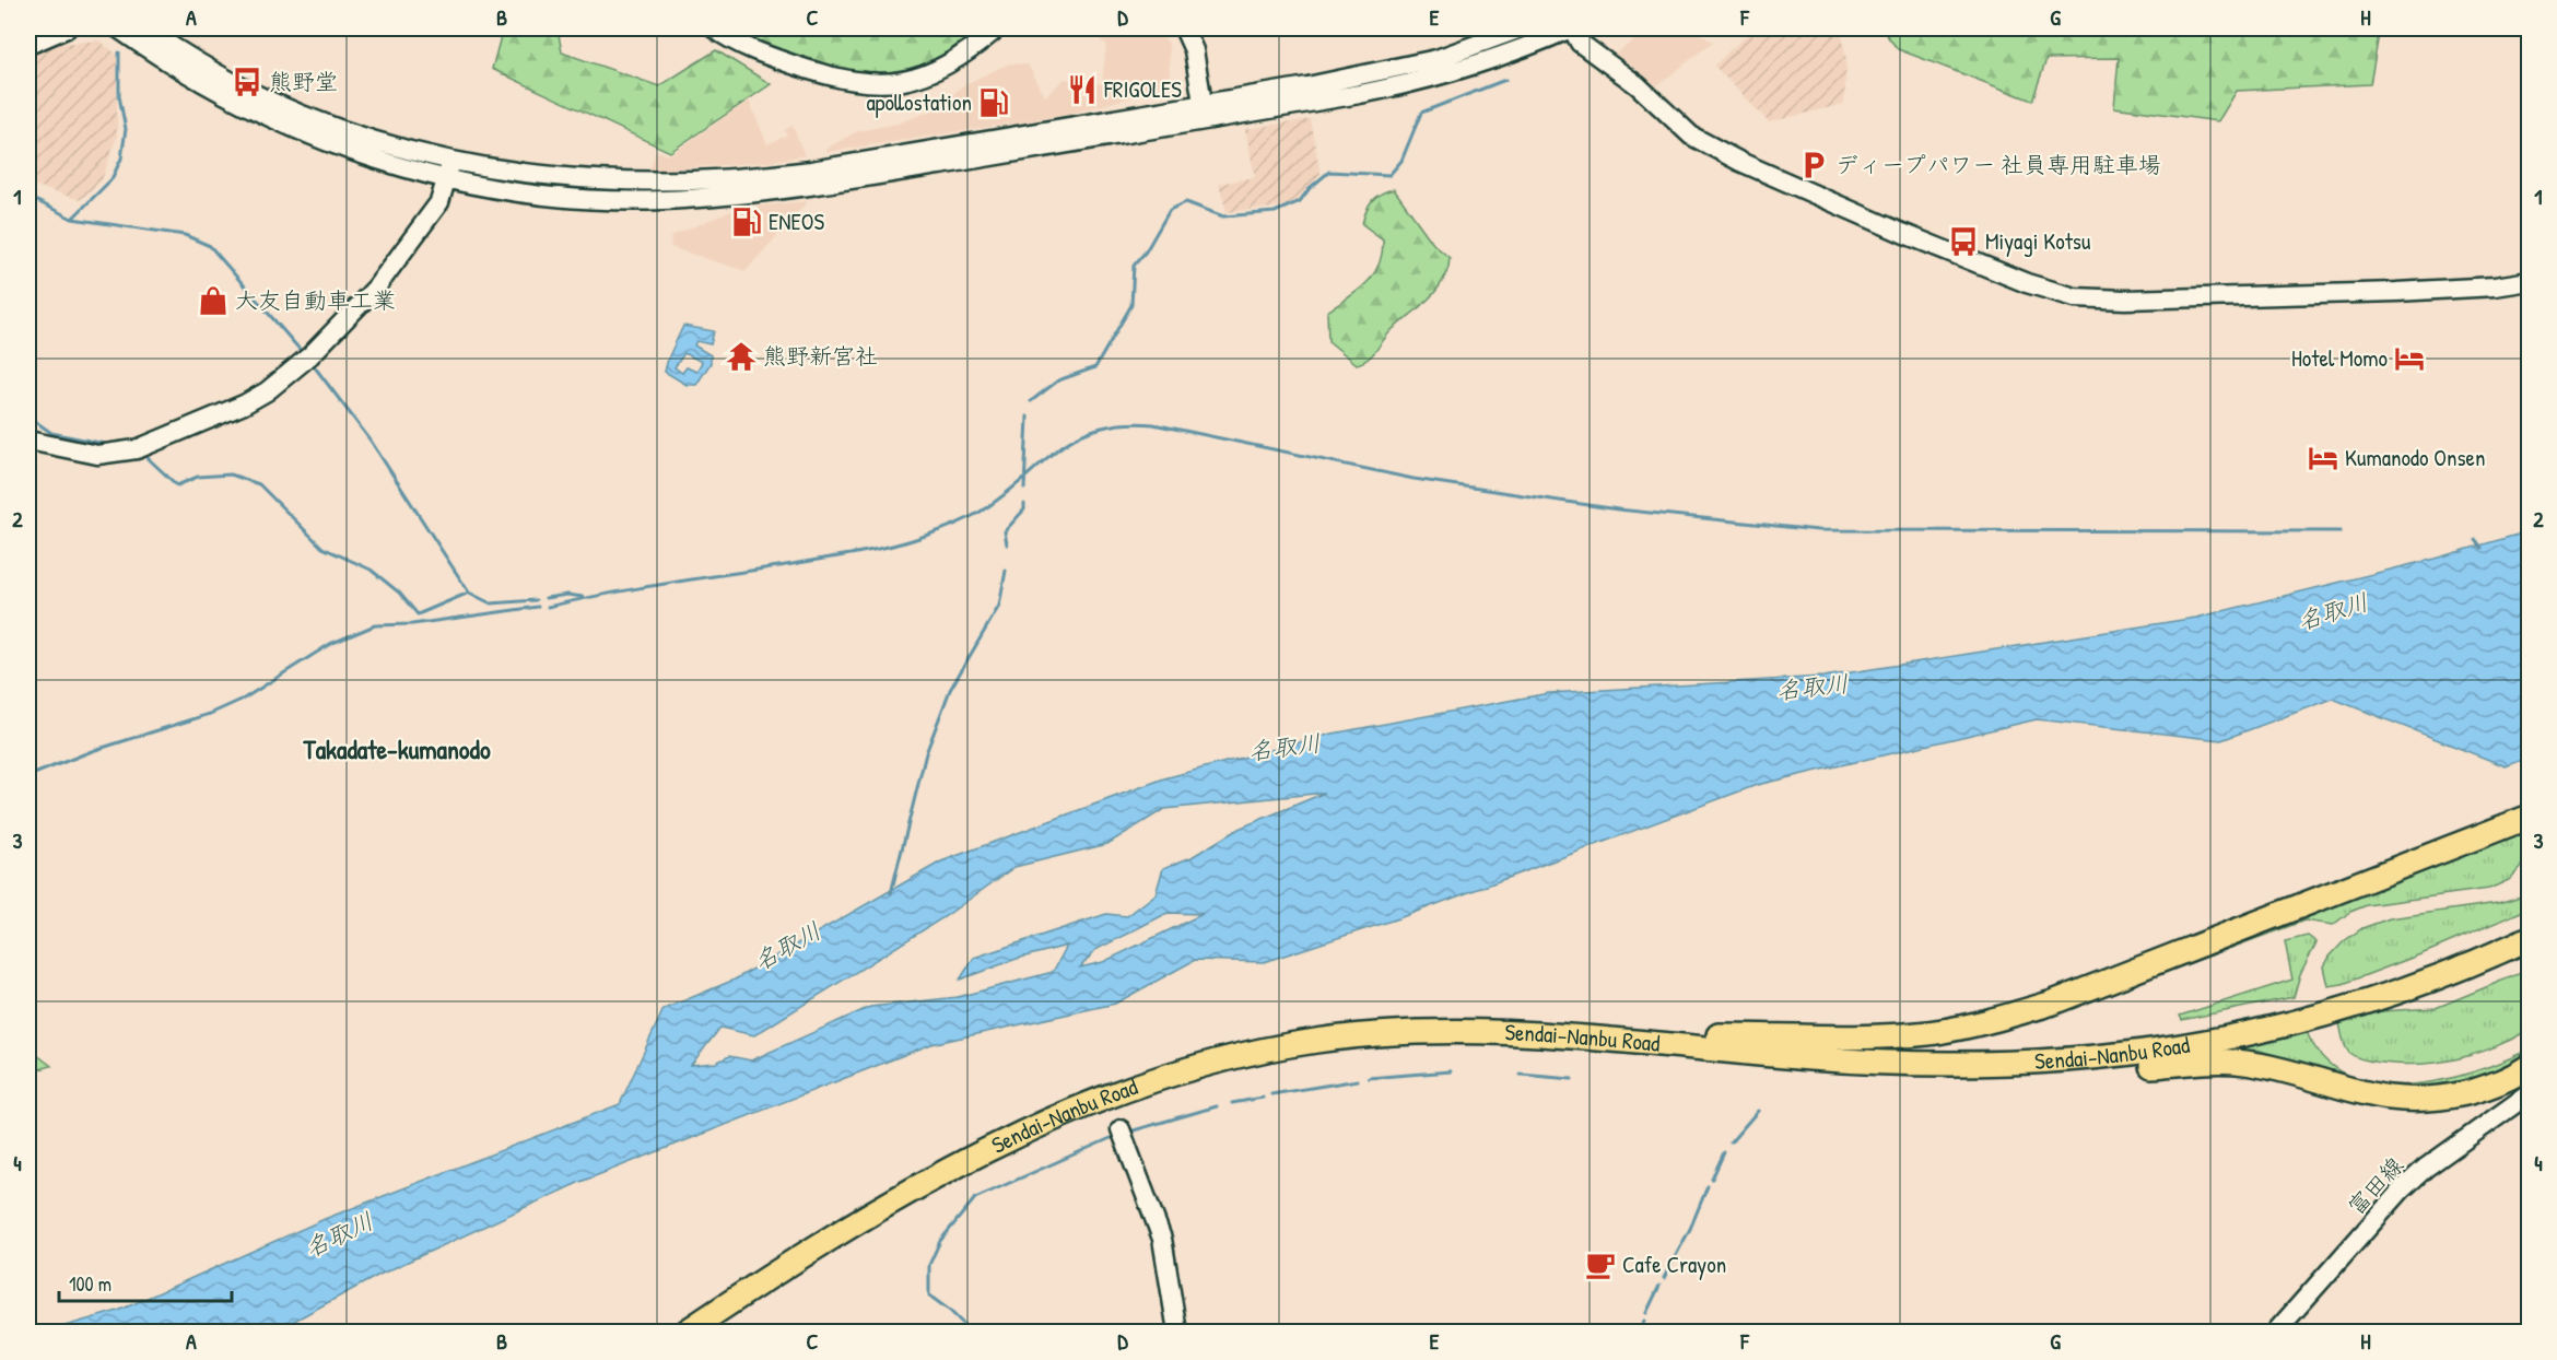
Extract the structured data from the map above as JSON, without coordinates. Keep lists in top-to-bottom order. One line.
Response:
{"streets":{"highway":["Sendai-Nanbu Road"],"street":["富田線"]},"districts":["Takadate-kumanodo"],"water":["名取川"],"places":{"bus stop":["熊野堂","Miyagi Kotsu"],"restaurant":["FRIGOLES"],"fuel station":["apollostation","ENEOS"],"parking":["ディープパワー 社員専用駐車場"],"shop":["大友自動車工業"],"temple":["熊野新宮社"],"hotel":["Hotel Momo","Kumanodo Onsen"],"cafe":["Cafe Crayon"]},"scale_bar":"100 m","grid":{"columns":["A","B","C","D","E","F","G","H"],"rows":["1","2","3","4"]}}
